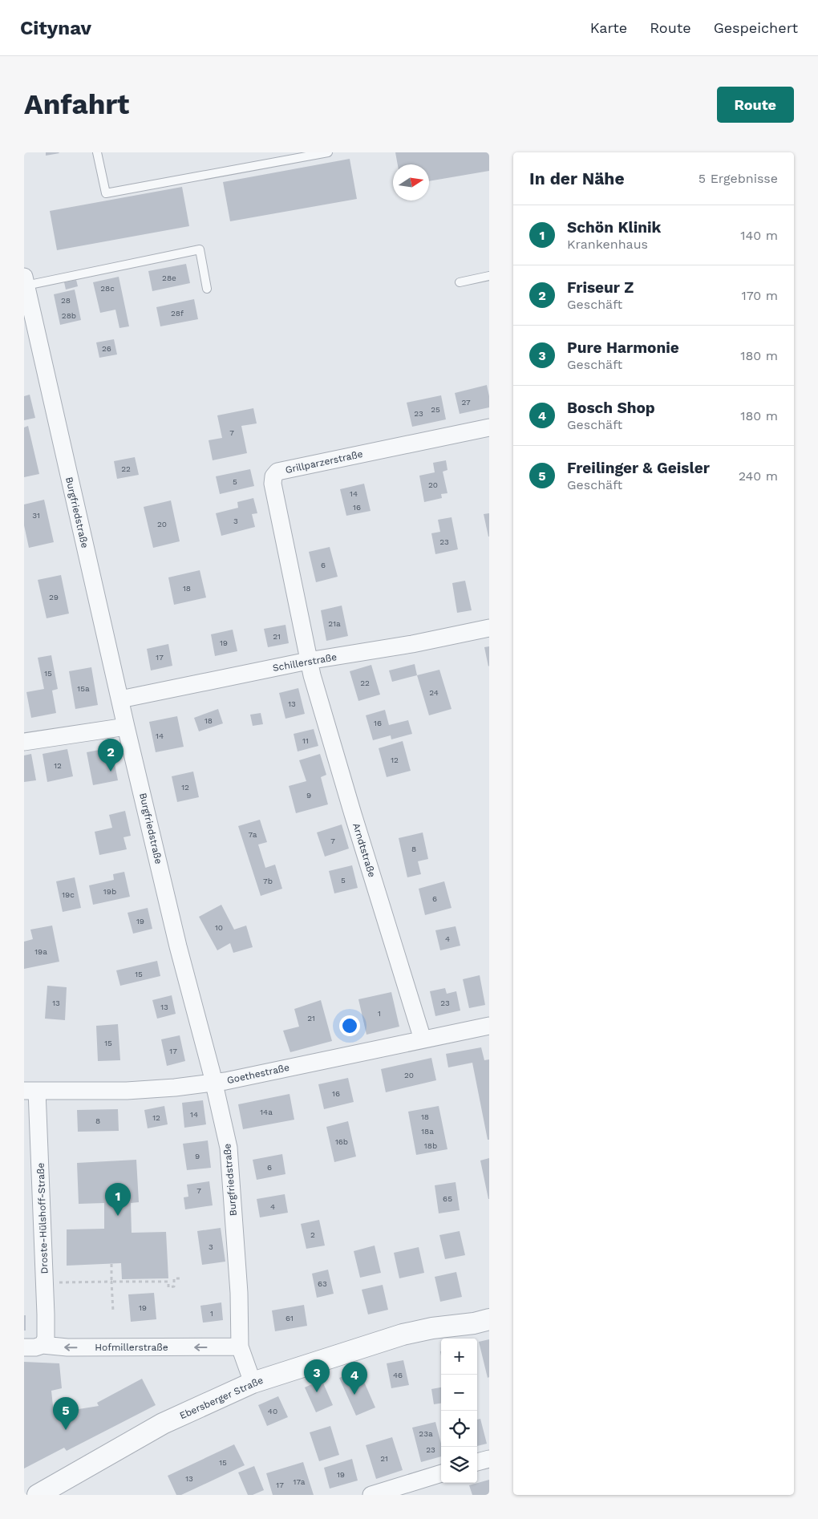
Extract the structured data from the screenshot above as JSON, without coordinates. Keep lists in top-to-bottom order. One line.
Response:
{"streets":{"street":["Grillparzerstraße","Burgfriedstraße","Schillerstraße","Arndtstraße","Goethestraße","Droste-Hülshoff-Straße","Hofmillerstraße","Ebersberger Straße"]},"crossings":[["Grillparzerstraße","Schillerstraße"],["Grillparzerstraße","Arndtstraße"],["Burgfriedstraße","Schillerstraße"],["Burgfriedstraße","Goethestraße"],["Burgfriedstraße","Hofmillerstraße"],["Burgfriedstraße","Ebersberger Straße"],["Schillerstraße","Arndtstraße"],["Arndtstraße","Goethestraße"],["Goethestraße","Droste-Hülshoff-Straße"],["Droste-Hülshoff-Straße","Hofmillerstraße"]],"one_way":["Hofmillerstraße"],"house_numbers":["28e","28c","28","28f","28b","26","27","25","23","7","22","5","20","14","16","31","3","20","23","6","18","29","21a","21","19","17","15","22","15a","24","13","18","16","14","11","12","12","12","9","7a","7","8","5","7b","19b","19c","6","19","10","4","19a","15","13","23","13","1","21","15","17","20","16","14a","14","18","12","8","18a","16b","18b","9","6","7","65","4","2","3","63","19","1","61","46","40","23a","23","21","15","19","13","17a","17"],"north":"right","page":{"header":"Citynav","nav":["Karte","Route","Gespeichert"],"buttons":"Route","title":"Anfahrt","heading":["In der Nähe","5 Ergebnisse"],"list":[{"mark":"1","name":"Schön Klinik","note":"Krankenhaus","value":"140 m"},{"mark":"2","name":"Friseur Z","note":"Geschäft","value":"170 m"},{"mark":"3","name":"Pure Harmonie","note":"Geschäft","value":"180 m"},{"mark":"4","name":"Bosch Shop","note":"Geschäft","value":"180 m"},{"mark":"5","name":"Freilinger & Geisler","note":"Geschäft","value":"240 m"}],"pins":["2","1","3","4","5"],"map_buttons":["+","−"]}}
